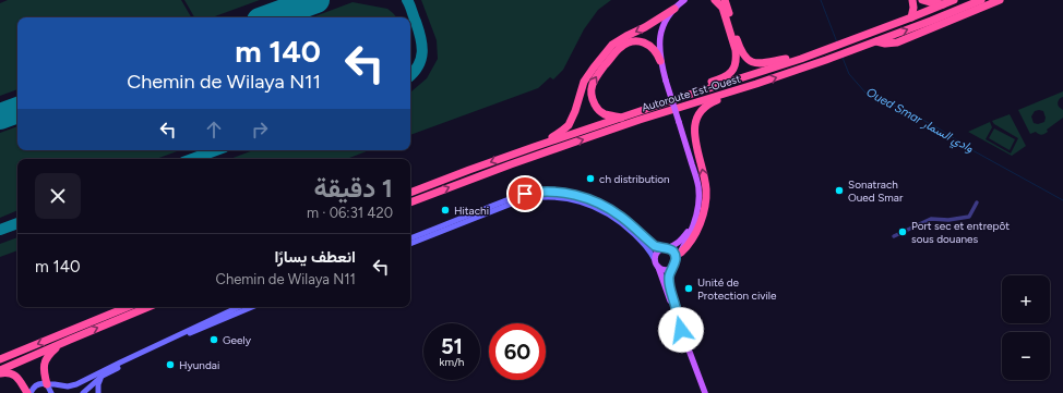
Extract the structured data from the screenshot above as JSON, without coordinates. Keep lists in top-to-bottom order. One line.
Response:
{"streets":{"highway":["Autoroute Est-Ouest"]},"water":["Oued Smar وادي السمار"],"places":["ch distribution","Sonatrach Oued Smar","Hitachi","Port sec et entrepôt sous douanes","Unité de Protection civile","Geely","Hyundai"],"page":{"turn":["140 m","Chemin de Wilaya N11"],"heading":["1 دقيقة","420 m · 06:31"],"list":[{"name":"انعطف يسارًا","note":"Chemin de Wilaya N11","value":"140 m"}],"map_buttons":["+","−"],"speed":"51 km/h","limit":"60"}}
